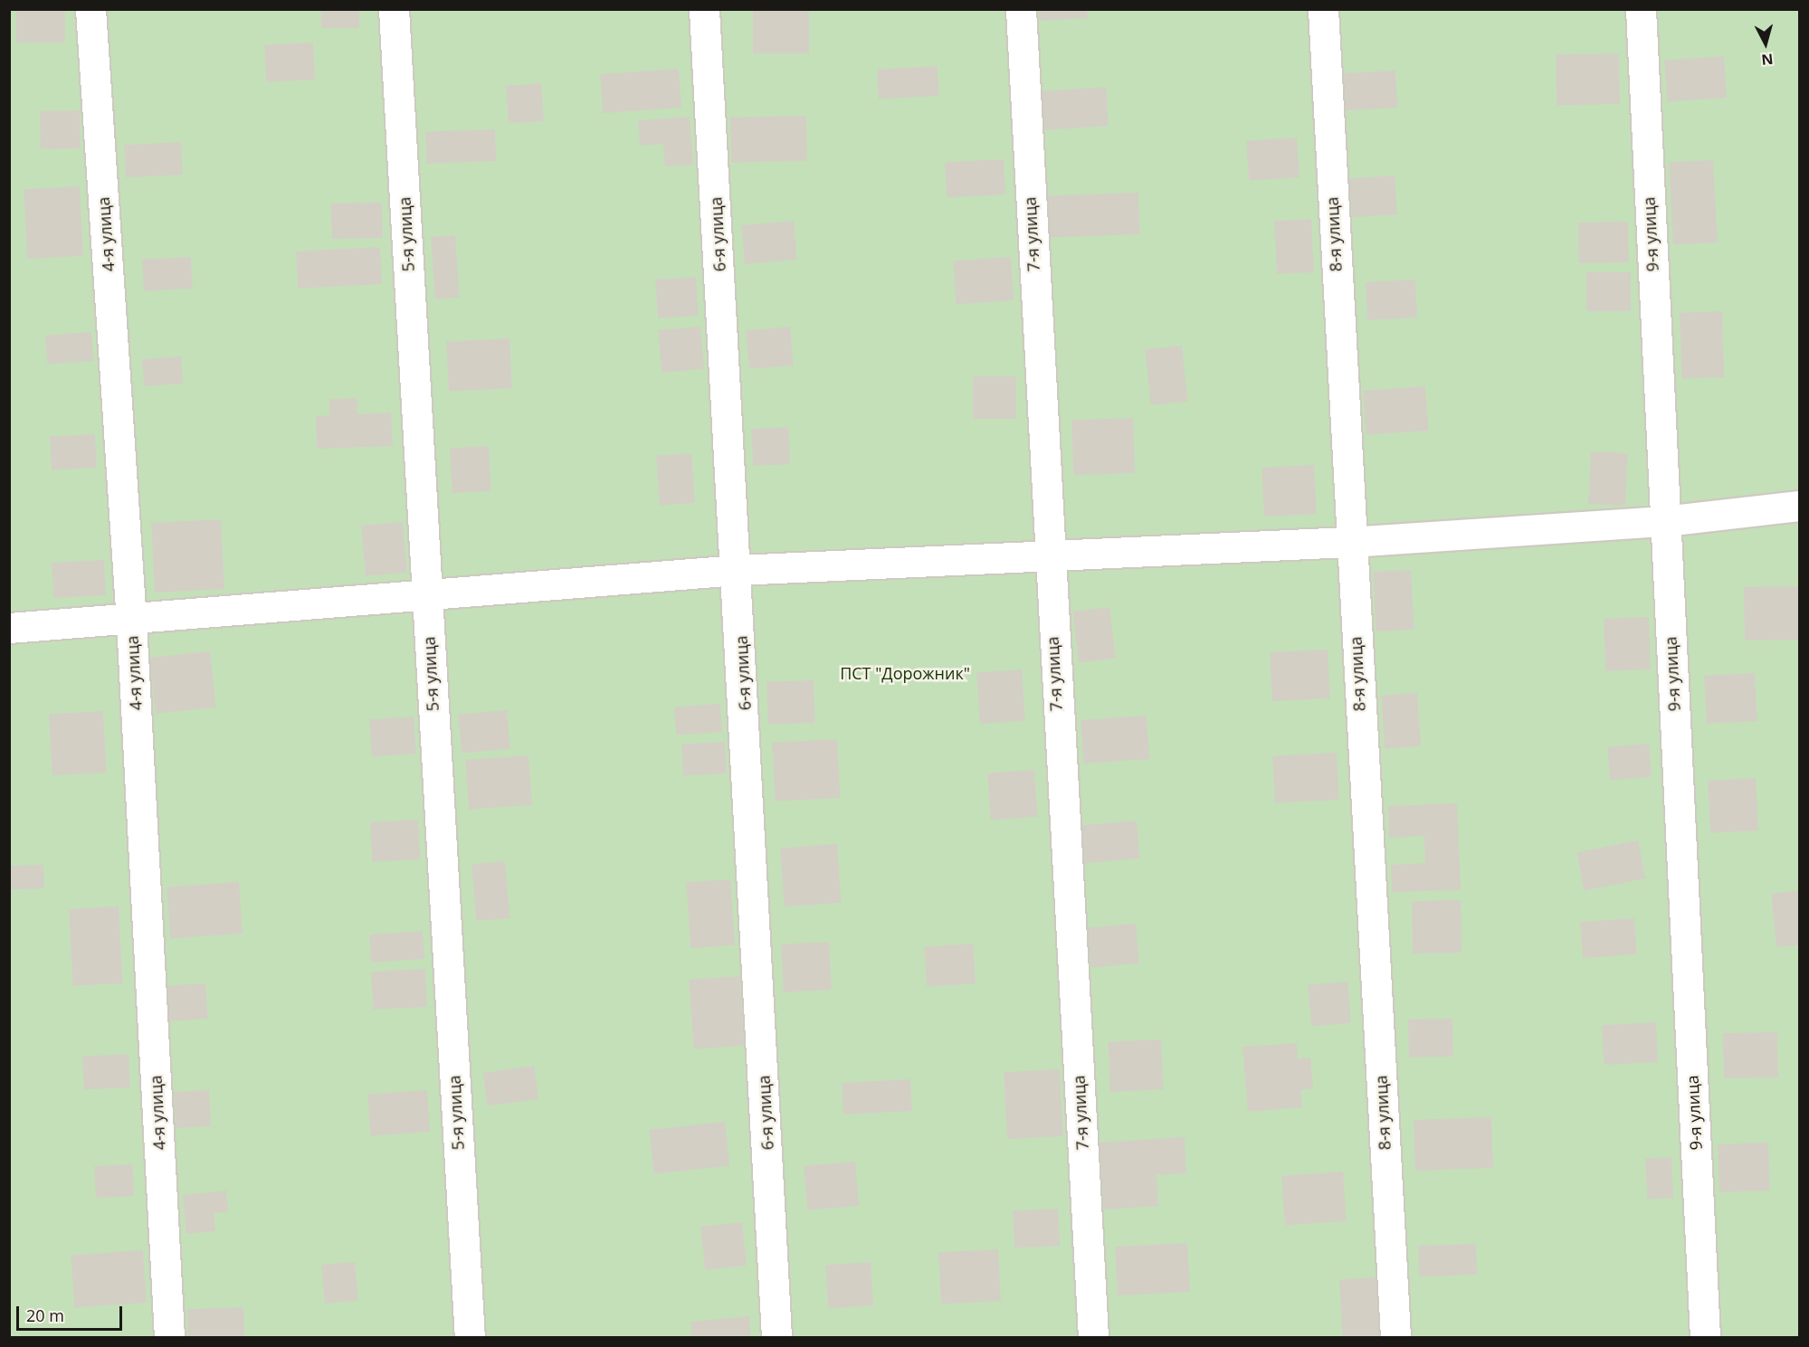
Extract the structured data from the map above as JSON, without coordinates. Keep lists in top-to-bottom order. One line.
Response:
{"streets":{"street":["4-я улица","5-я улица","6-я улица","7-я улица","8-я улица","9-я улица"]},"parks":["ПСТ \"Дорожник\""],"scale_bar":"20 m","north":"bottom"}
